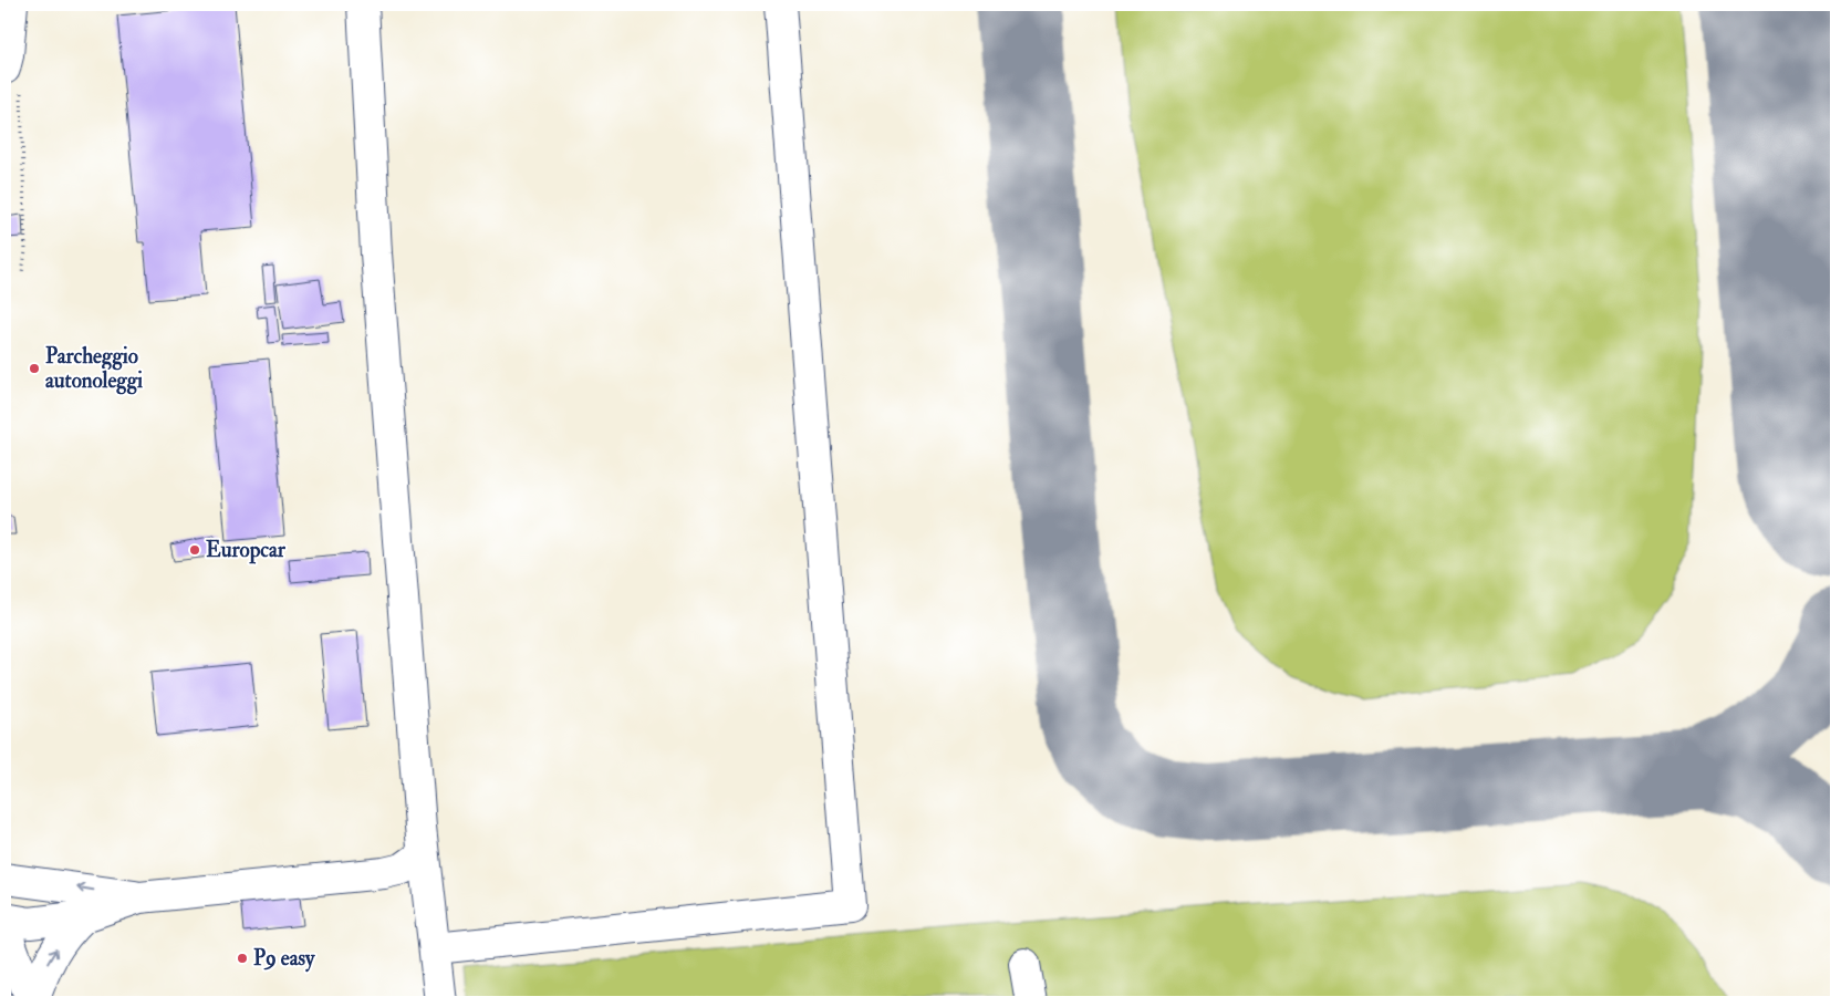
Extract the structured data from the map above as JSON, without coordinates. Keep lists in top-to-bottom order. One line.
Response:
{"places":["Parcheggio autonoleggi","Europcar","P9 easy"]}
